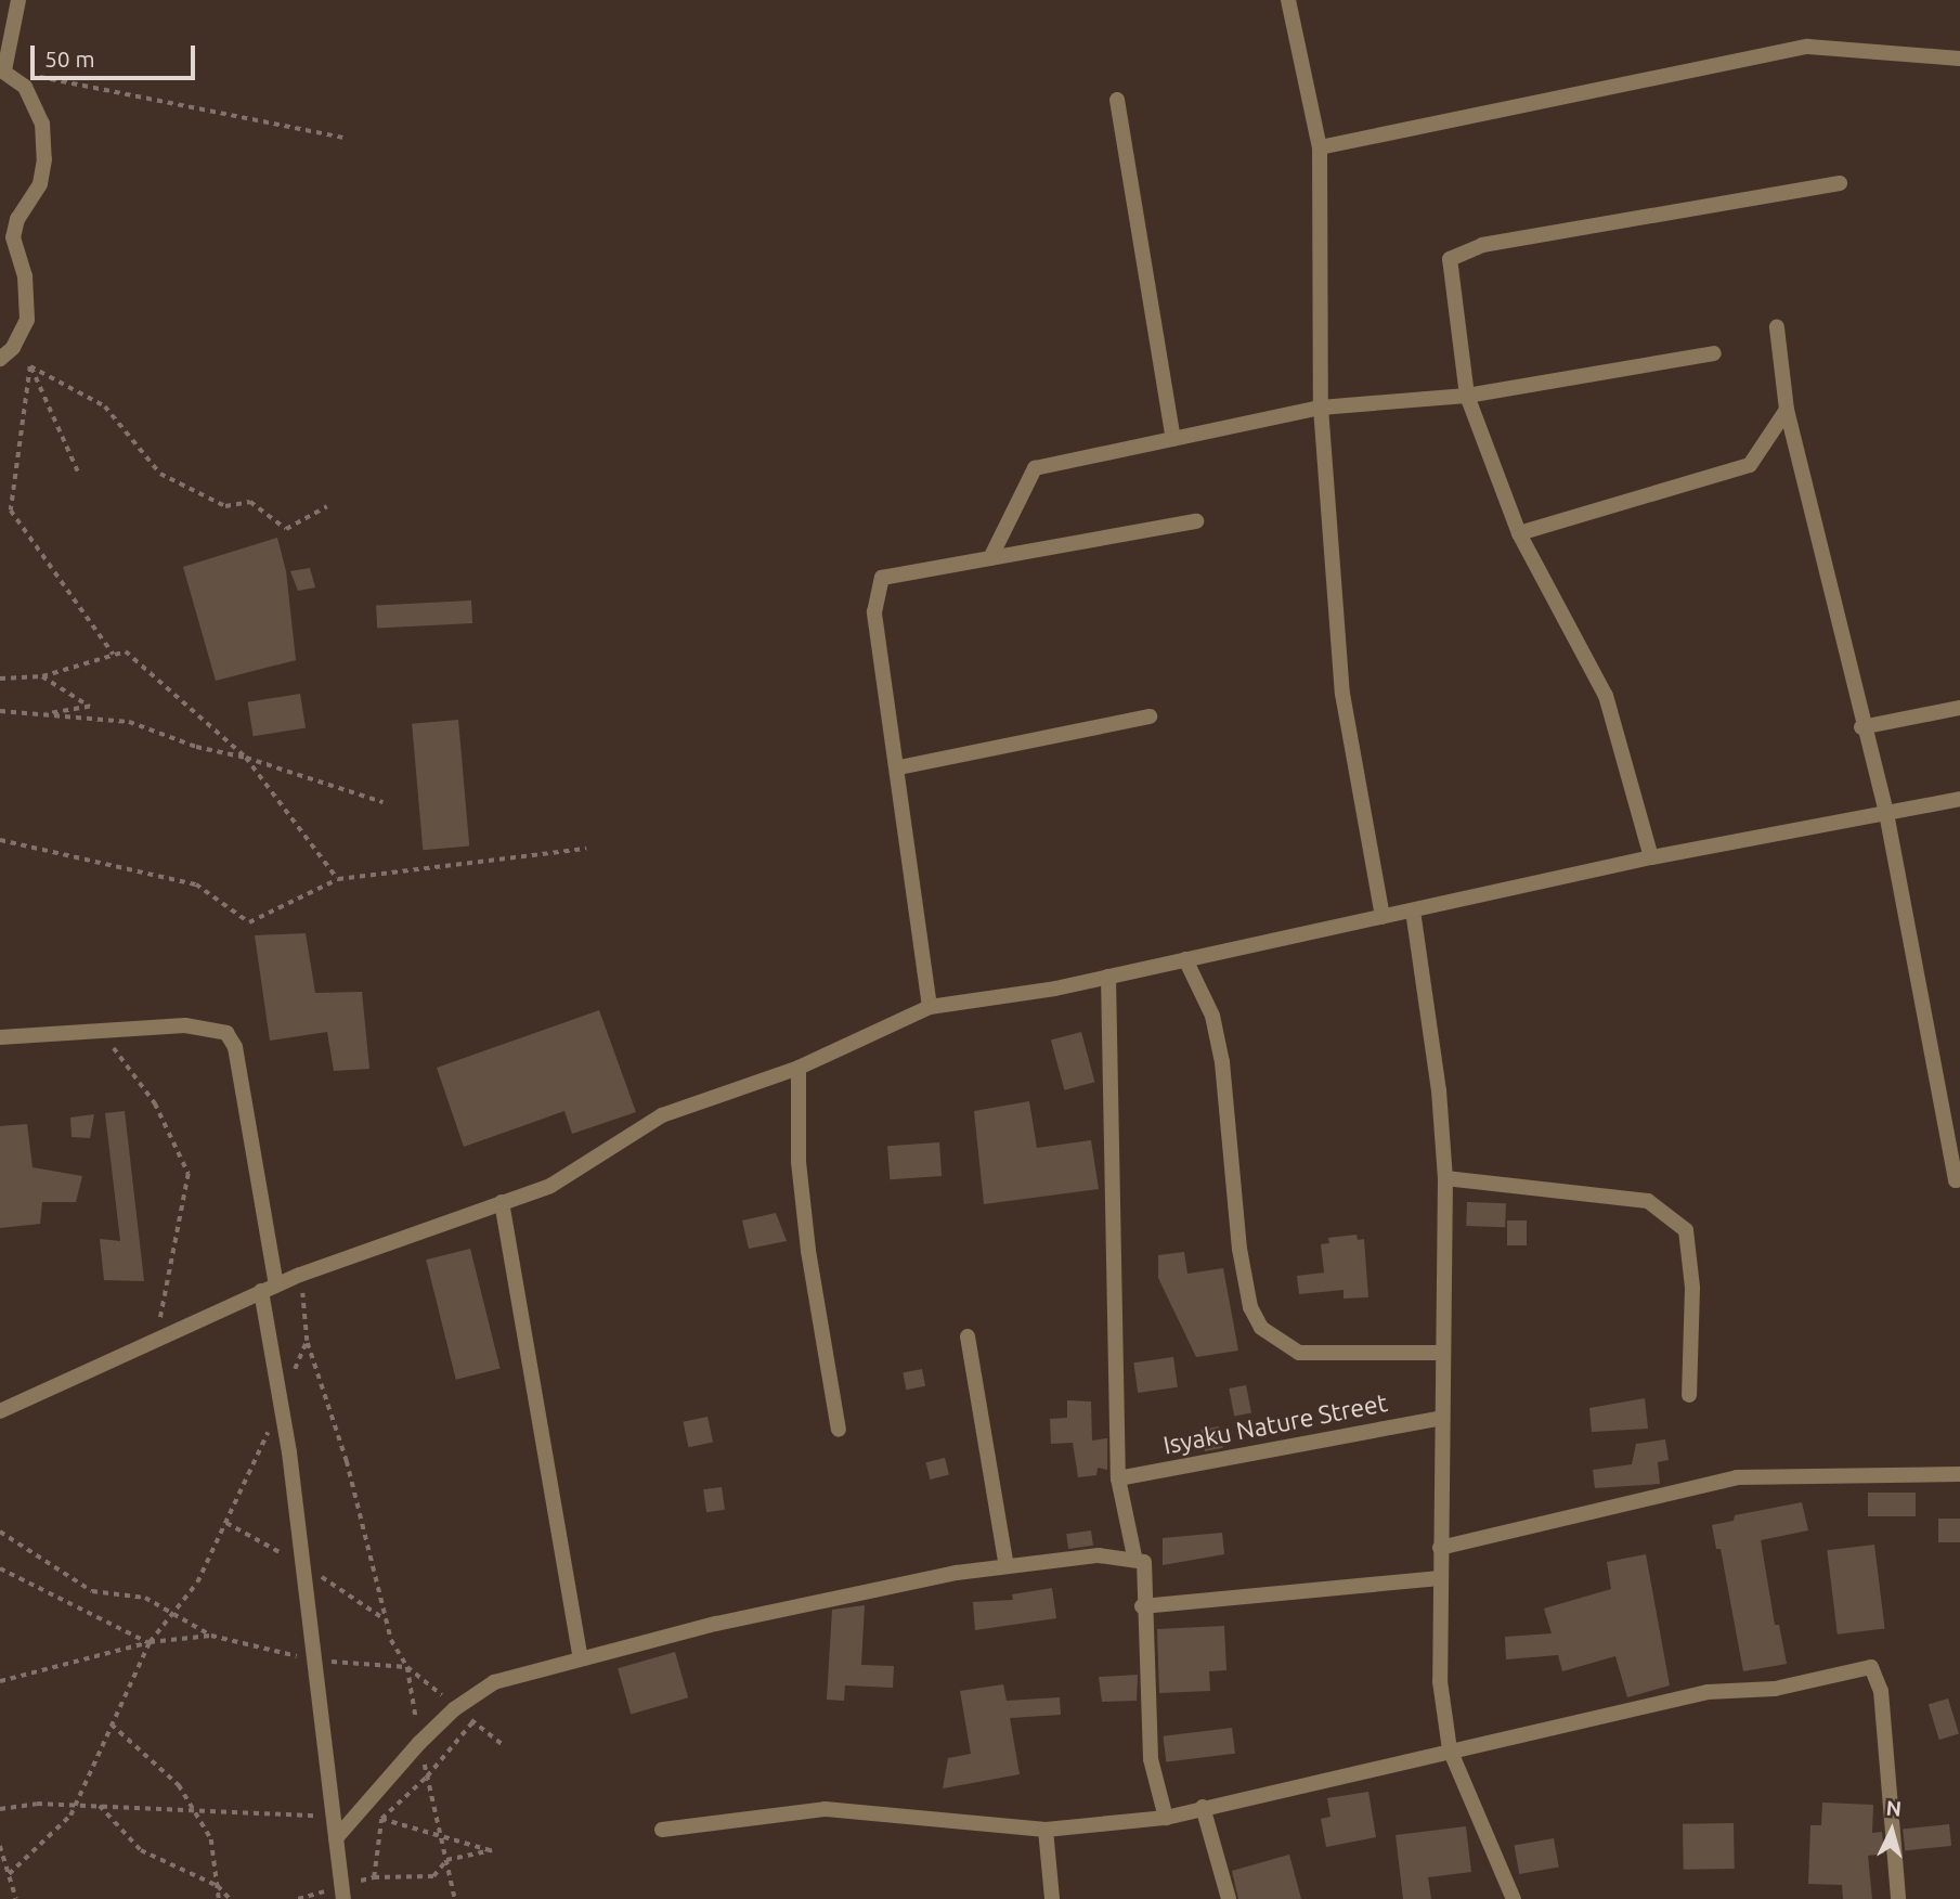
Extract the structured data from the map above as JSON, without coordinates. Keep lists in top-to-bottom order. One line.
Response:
{"streets":{"street":["Isyaku Nature Street"]},"scale_bar":"50 m","north":"top"}
